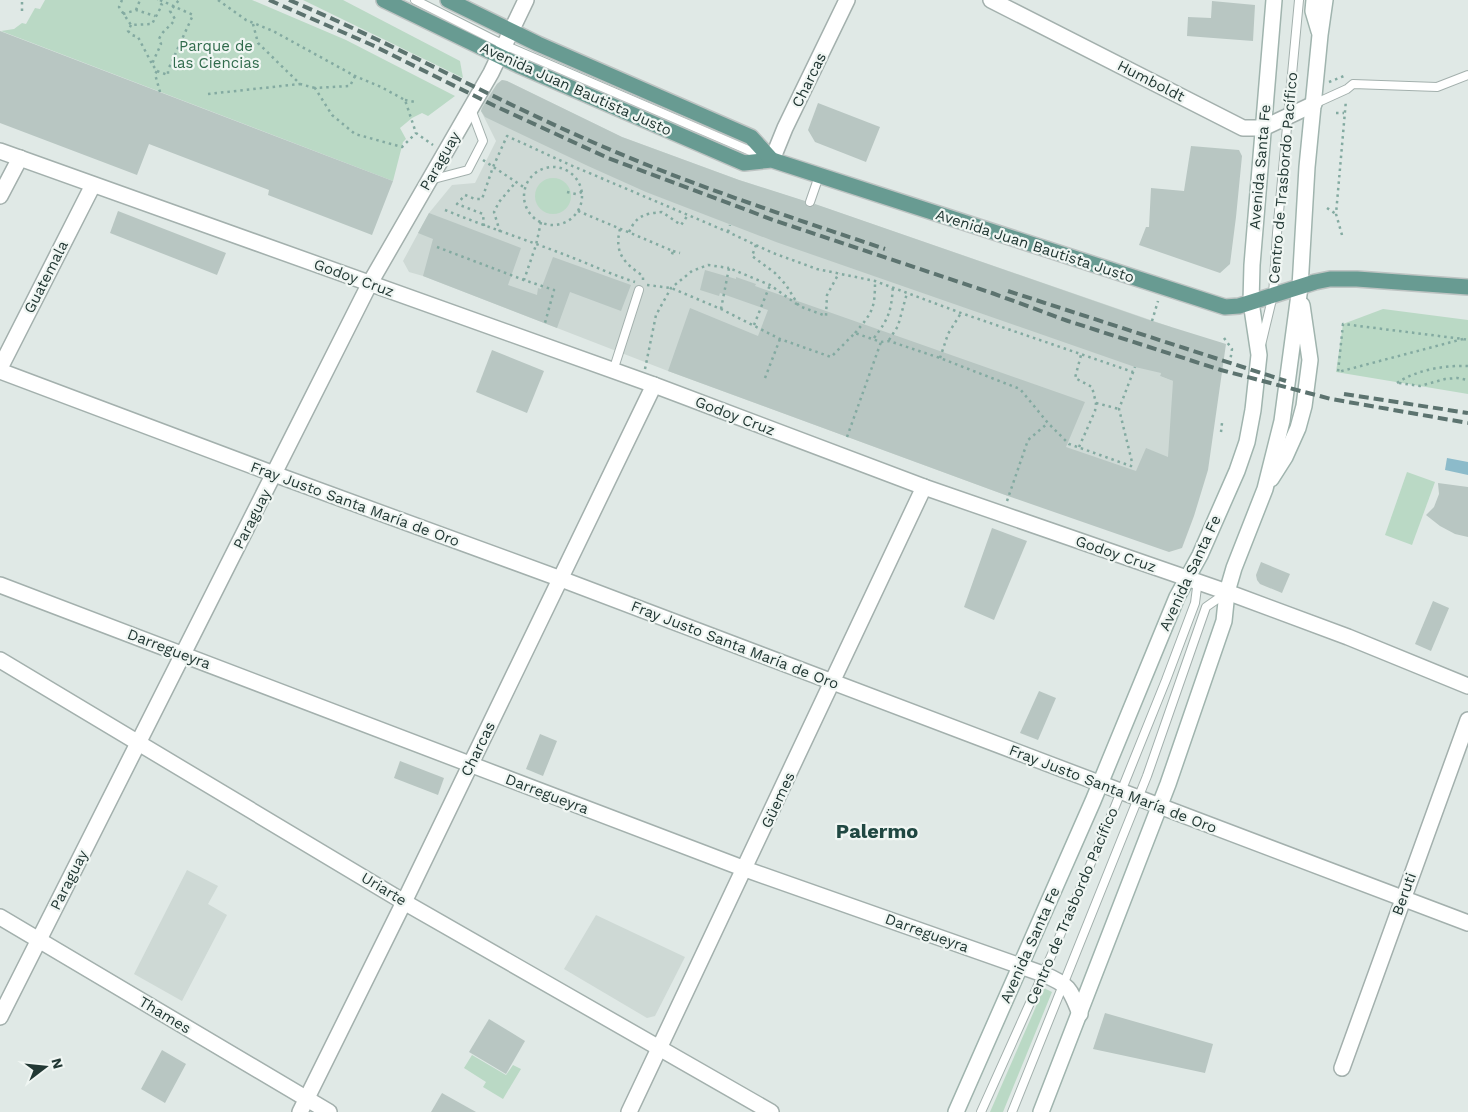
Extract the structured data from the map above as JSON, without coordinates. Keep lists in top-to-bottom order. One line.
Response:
{"streets":{"main road":["Avenida Juan Bautista Justo"],"street":["Charcas","Humboldt","Paraguay","Avenida Santa Fe","Guatemala","Godoy Cruz","Fray Justo Santa María de Oro","Darregueyra","Güemes","Uriarte","Beruti","Thames"],"lane":["Centro de Trasbordo Pacífico"]},"crossings":[["Charcas","Avenida Juan Bautista Justo"],["Charcas","Godoy Cruz"],["Charcas","Fray Justo Santa María de Oro"],["Charcas","Darregueyra"],["Charcas","Uriarte"],["Charcas","Thames"],["Humboldt","Avenida Santa Fe"],["Avenida Juan Bautista Justo","Paraguay"],["Avenida Juan Bautista Justo","Avenida Santa Fe"],["Avenida Juan Bautista Justo","Centro de Trasbordo Pacífico"],["Paraguay","Godoy Cruz"],["Paraguay","Fray Justo Santa María de Oro"],["Paraguay","Darregueyra"],["Paraguay","Uriarte"],["Paraguay","Thames"],["Avenida Santa Fe","Centro de Trasbordo Pacífico"],["Avenida Santa Fe","Godoy Cruz"],["Avenida Santa Fe","Fray Justo Santa María de Oro"],["Avenida Santa Fe","Darregueyra"],["Centro de Trasbordo Pacífico","Godoy Cruz"],["Centro de Trasbordo Pacífico","Fray Justo Santa María de Oro"],["Centro de Trasbordo Pacífico","Darregueyra"],["Guatemala","Godoy Cruz"],["Guatemala","Fray Justo Santa María de Oro"],["Godoy Cruz","Güemes"],["Fray Justo Santa María de Oro","Güemes"],["Fray Justo Santa María de Oro","Beruti"],["Darregueyra","Güemes"],["Güemes","Uriarte"]],"districts":["Palermo"],"parks":["Parque de las Ciencias"],"north":"right"}
